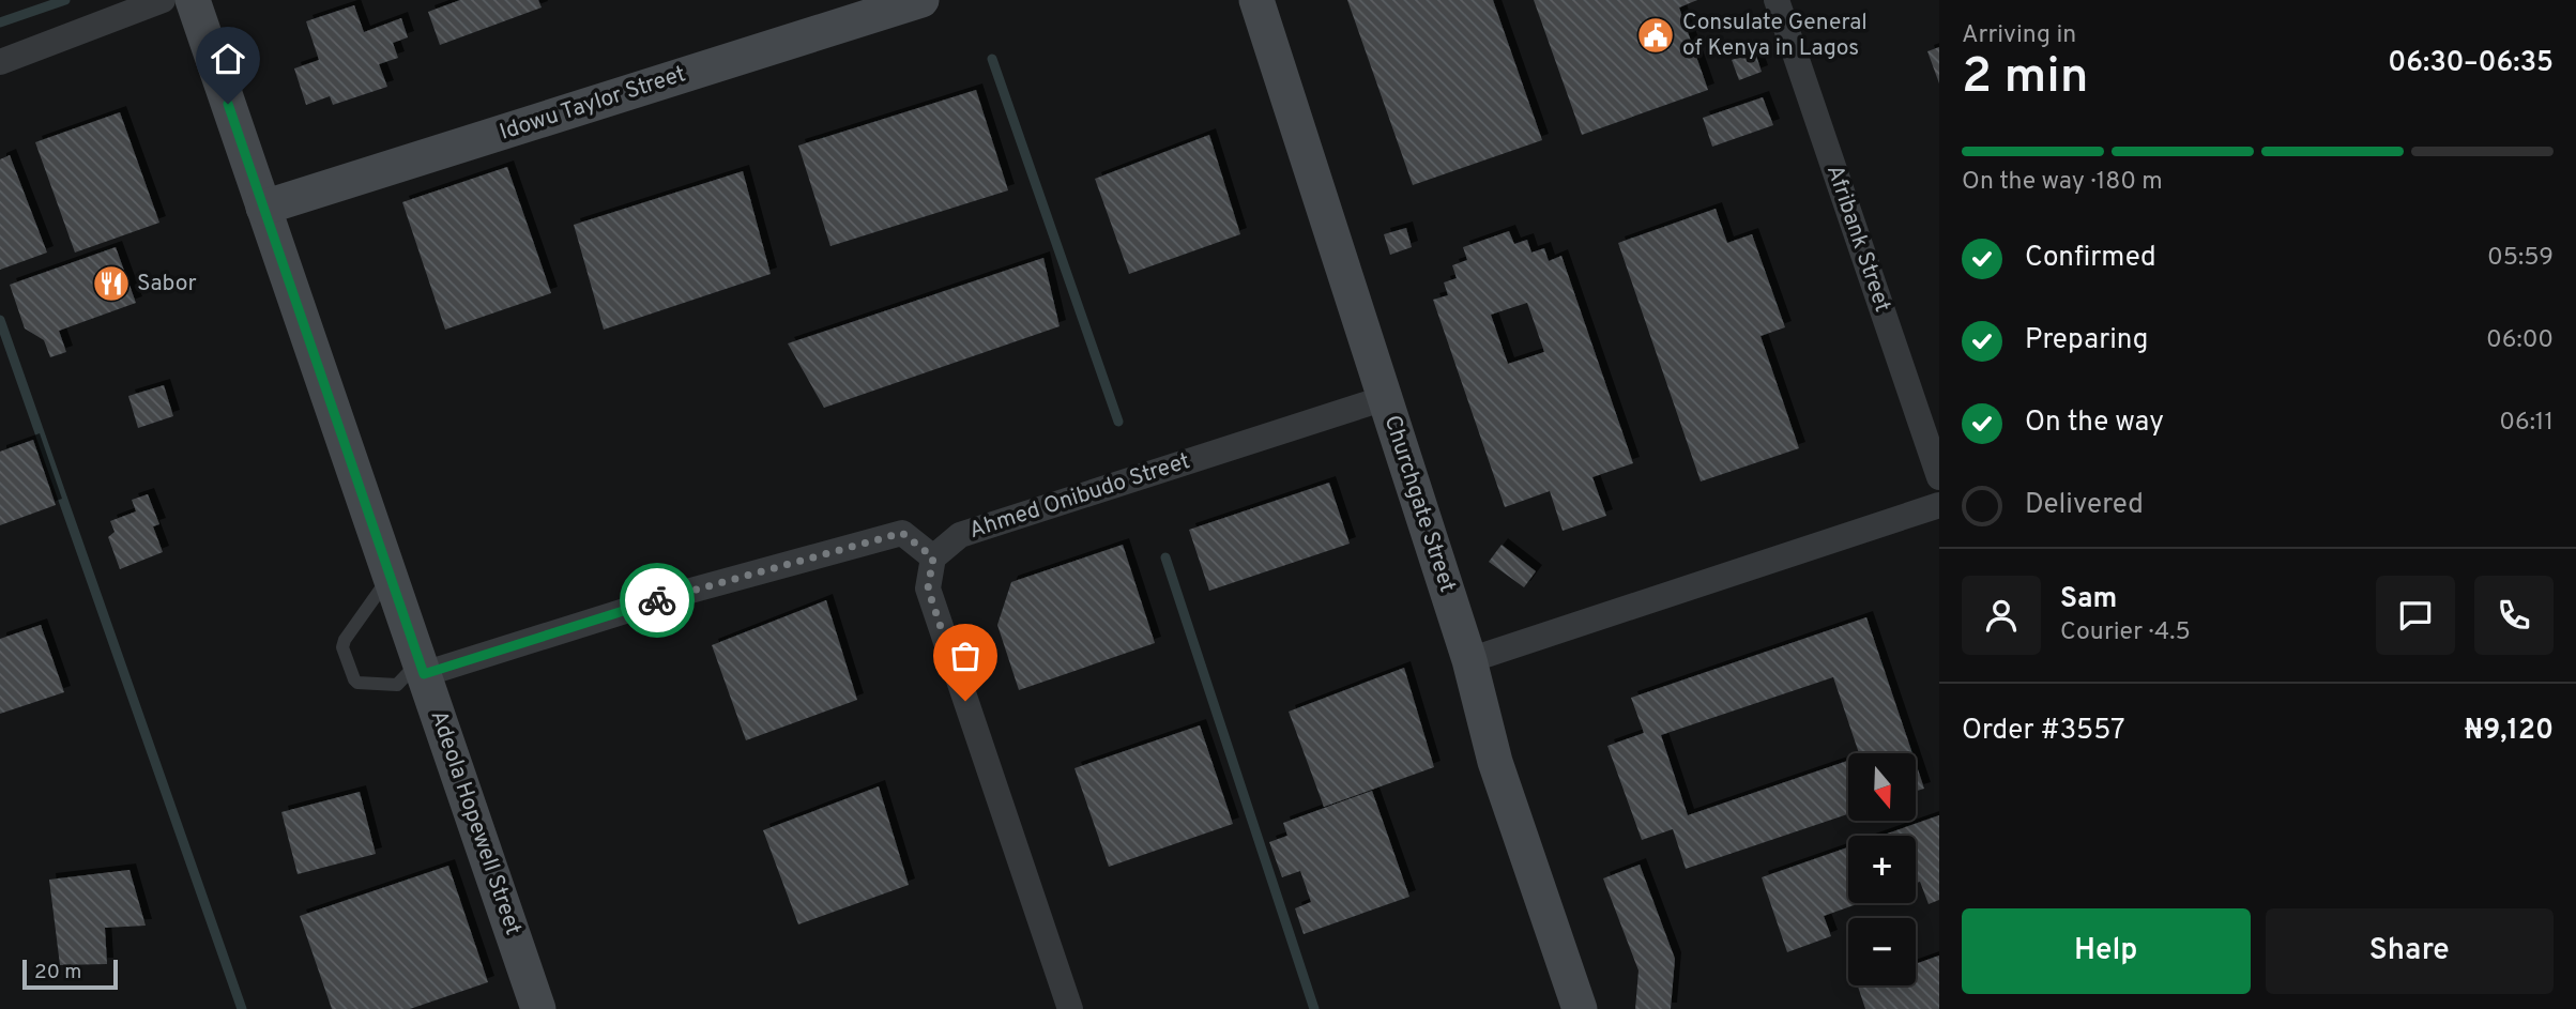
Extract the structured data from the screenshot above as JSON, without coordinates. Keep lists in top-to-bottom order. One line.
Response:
{"streets":{"street":["Idowu Taylor Street","Afribank Street","Ahmed Onibudo Street","Churchgate Street","Adeola Hopewell Street"]},"crossings":[["Idowu Taylor Street","Adeola Hopewell Street"],["Ahmed Onibudo Street","Churchgate Street"]],"places":{"public building":["Consulate General of Kenya in Lagos"],"restaurant":["Sabor"]},"scale_bar":"20 m","north":"bottom","page":{"heading":["2 min","Arriving in","06:30–06:35"],"panel":["Sam","Courier · 4.5","Order #3557","₦9,120"],"bar":"On the way · 180 m","list":[["Confirmed","05:59"],["Preparing","06:00"],["On the way","06:11"],"Delivered"],"map_buttons":["+","−"],"buttons":["Help","Share"],"scale":"20 m"}}
